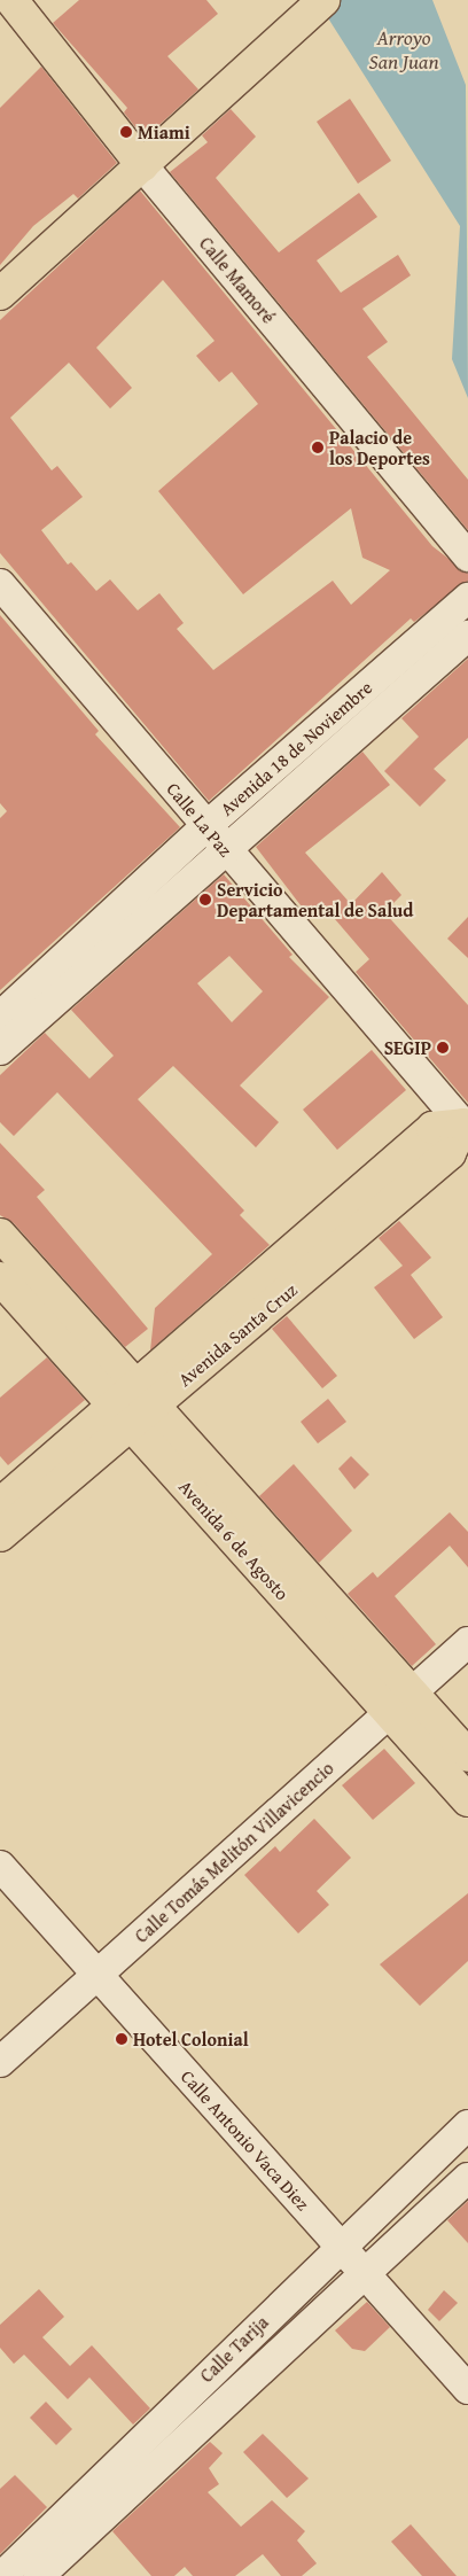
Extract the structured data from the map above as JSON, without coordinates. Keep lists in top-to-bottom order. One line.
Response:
{"streets":{"main road":["Calle Mamoré","Avenida Santa Cruz","Avenida 6 de Agosto"],"street":["Avenida 18 de Noviembre","Calle La Paz","Calle Tomás Melitón Villavicencio","Calle Antonio Vaca Diez","Calle Tarija"]},"crossings":[["Avenida 18 de Noviembre","Calle La Paz"],["Calle La Paz","Avenida Santa Cruz"],["Avenida Santa Cruz","Avenida 6 de Agosto"],["Avenida 6 de Agosto","Calle Tomás Melitón Villavicencio"],["Calle Tomás Melitón Villavicencio","Calle Antonio Vaca Diez"],["Calle Antonio Vaca Diez","Calle Tarija"]],"water":["Arroyo San Juan"],"places":["Miami","Palacio de los Deportes","Servicio Departamental de Salud","SEGIP","Hotel Colonial"]}
